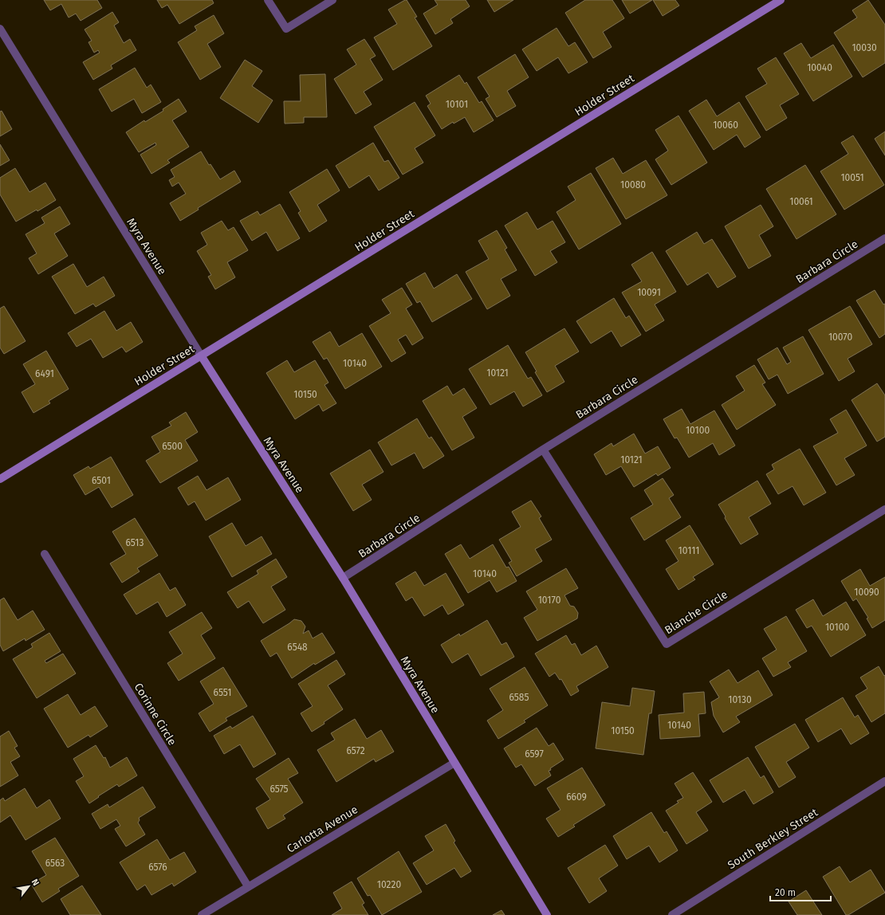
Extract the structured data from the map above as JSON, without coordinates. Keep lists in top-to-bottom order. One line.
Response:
{"streets":{"street":["Holder Street","Myra Avenue","Barbara Circle","Blanche Circle","Corinne Circle","Carlotta Avenue","South Berkley Street"]},"crossings":[["Holder Street","Myra Avenue"],["Myra Avenue","Barbara Circle"],["Myra Avenue","Carlotta Avenue"],["Barbara Circle","Blanche Circle"],["Corinne Circle","Carlotta Avenue"]],"house_numbers":["10030","10040","10101","10060","10051","10080","10061","10091","10070","10140","10121","6491","10150","10100","6500","10121","6501","6513","10111","10140","10090","10170","10100","6548","6551","6585","10130","10140","10150","6572","6597","6575","6609","6563","6576","10220"],"scale_bar":"20 m","north":"top right"}
